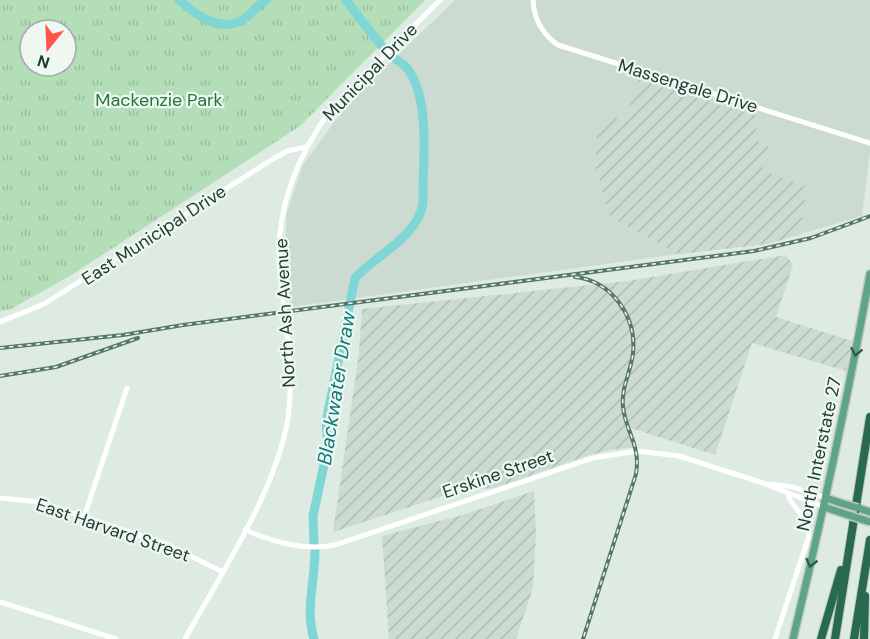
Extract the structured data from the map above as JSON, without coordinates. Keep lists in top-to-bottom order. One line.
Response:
{"streets":{"main road":["North Interstate 27","Erskine Street"],"street":["Municipal Drive","Massengale Drive","East Municipal Drive","North Ash Avenue","East Harvard Street"]},"crossings":[["Municipal Drive","East Municipal Drive"],["Municipal Drive","North Ash Avenue"],["East Municipal Drive","North Ash Avenue"],["North Ash Avenue","Erskine Street"],["North Ash Avenue","East Harvard Street"],["North Interstate 27","Erskine Street"]],"one_way":["North Interstate 27"],"water":["Blackwater Draw"],"parks":["Mackenzie Park"],"north":"bottom"}
